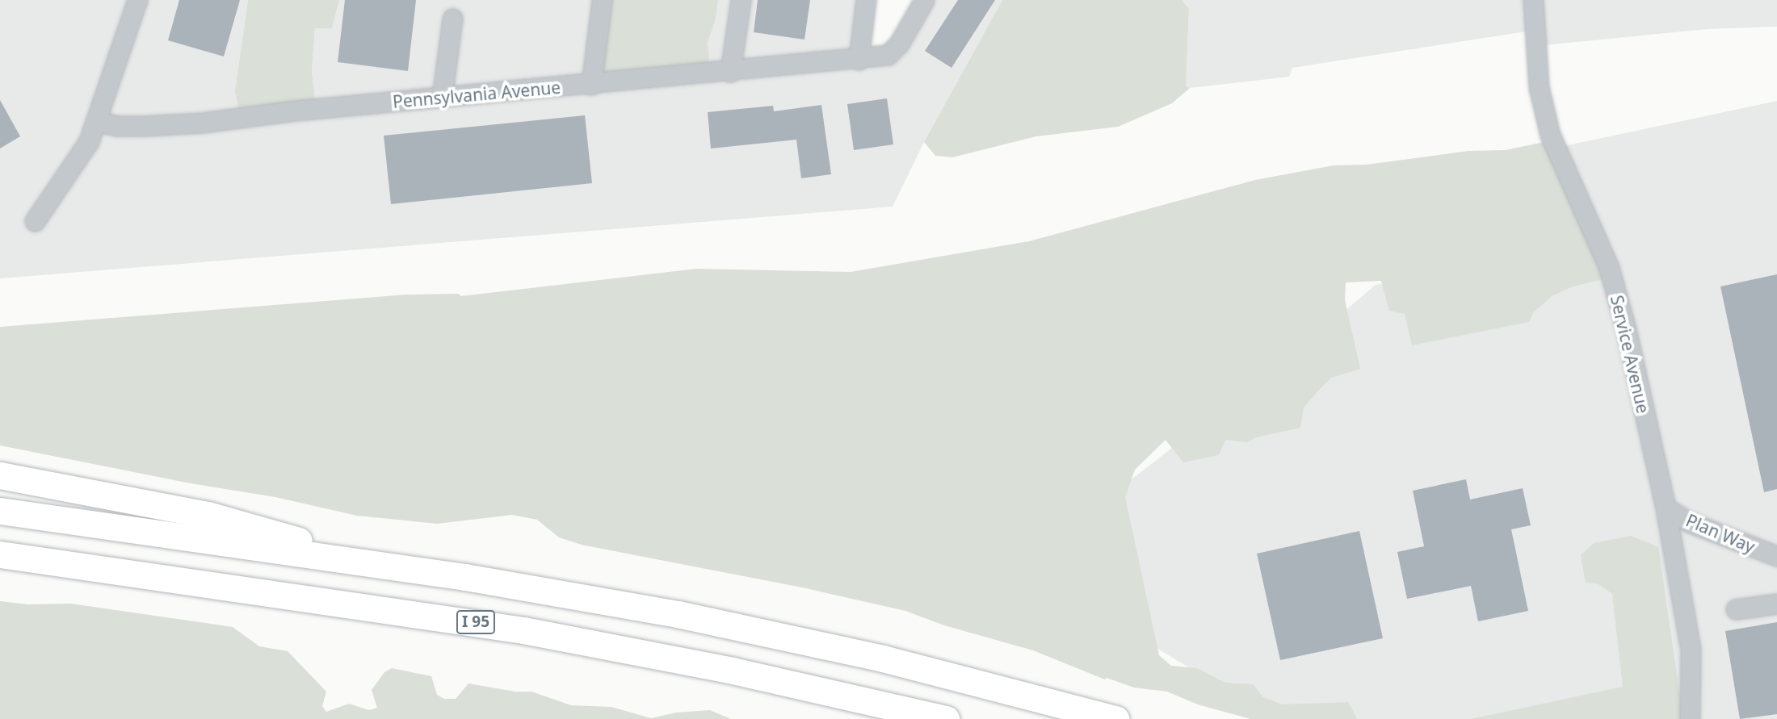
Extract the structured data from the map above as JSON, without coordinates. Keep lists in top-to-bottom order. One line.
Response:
{"streets":{"highway":["I 95"],"street":["Pennsylvania Avenue","Service Avenue","Plan Way"]},"crossings":[["Service Avenue","Plan Way"]]}
